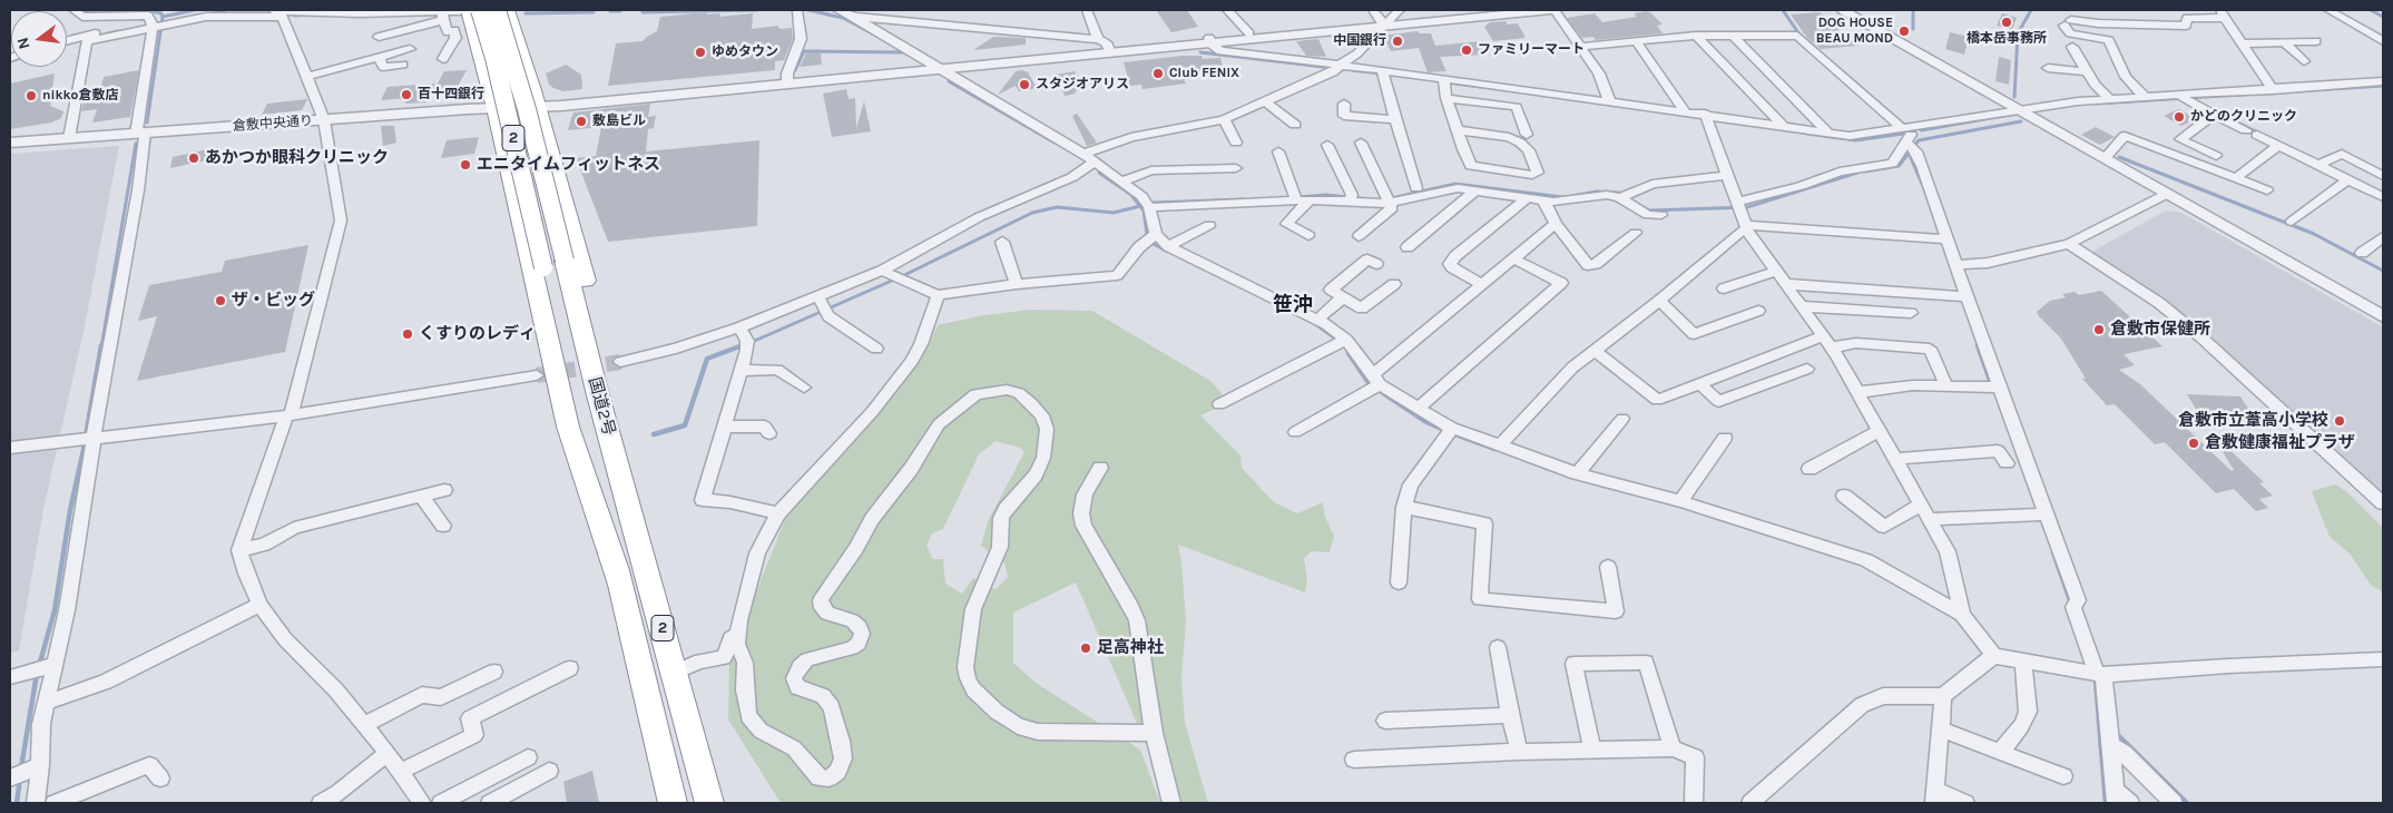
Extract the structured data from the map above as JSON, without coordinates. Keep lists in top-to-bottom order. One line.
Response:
{"streets":{"highway":["2","国道2号"],"street":["倉敷中央通り"]},"districts":["笹沖"],"places":["橋本岳事務所","DOG HOUSE BEAU MOND","中国銀行","ファミリーマート","ゆめタウン","Club FENIX","スタジオアリス","百十四銀行","nikko倉敷店","かどのクリニック","敷島ビル","あかつか眼科クリニック","エニタイムフィットネス","ザ・ビッグ","倉敷市保健所","くすりのレディ","倉敷市立葦高小学校","倉敷健康福祉プラザ","足高神社"],"north":"left"}
